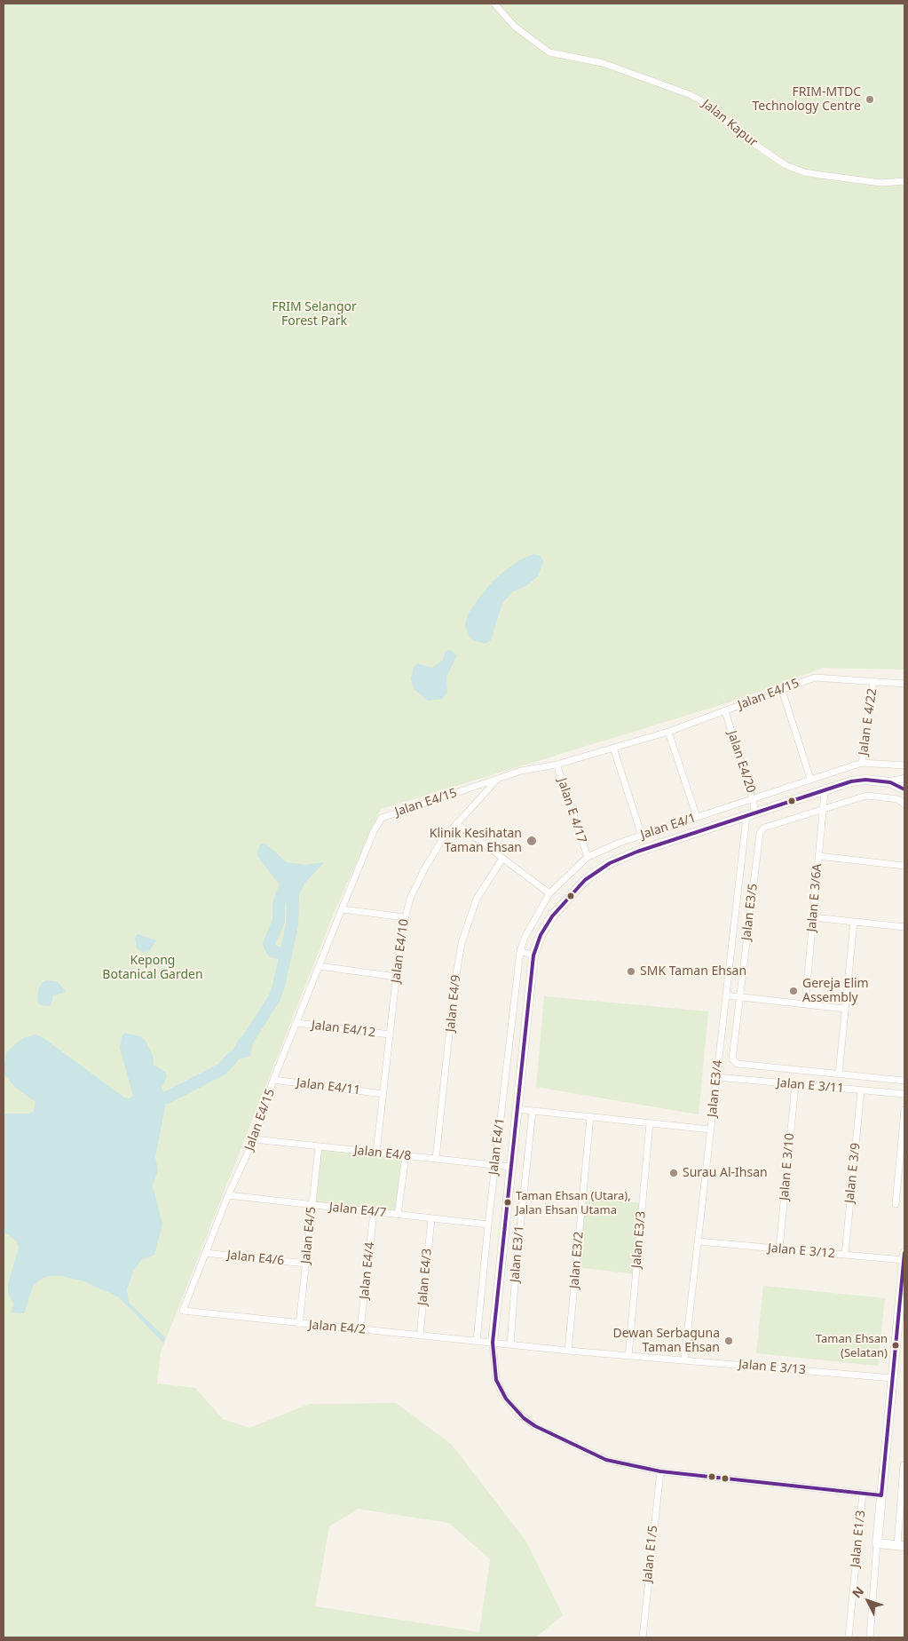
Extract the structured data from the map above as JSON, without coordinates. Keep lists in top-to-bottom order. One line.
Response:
{"streets":{"street":["Jalan Kapur","Jalan E4/15","Jalan E 4/22","Jalan E4/20","Jalan E 4/17","Jalan E4/1","Jalan E 3/6A","Jalan E3/5","Jalan E4/10","Jalan E4/9","Jalan E4/12","Jalan E 3/11","Jalan E4/11","Jalan E3/4","Jalan E4/8","Jalan E 3/10","Jalan E 3/9","Jalan E4/7","Jalan E4/5","Jalan E3/3","Jalan E 3/12","Jalan E3/1","Jalan E4/6","Jalan E3/2","Jalan E4/4","Jalan E4/3","Jalan E4/2","Jalan E 3/13","Jalan E1/3","Jalan E1/5"]},"crossings":[["Jalan E4/15","Jalan E 4/22"],["Jalan E4/15","Jalan E4/20"],["Jalan E4/15","Jalan E 4/17"],["Jalan E4/15","Jalan E4/10"],["Jalan E4/15","Jalan E4/12"],["Jalan E4/15","Jalan E4/11"],["Jalan E4/15","Jalan E4/8"],["Jalan E4/15","Jalan E4/7"],["Jalan E4/15","Jalan E4/6"],["Jalan E4/15","Jalan E4/2"],["Jalan E 4/22","Jalan E4/1"],["Jalan E4/20","Jalan E4/1"],["Jalan E4/20","Jalan E3/4"],["Jalan E 4/17","Jalan E4/1"],["Jalan E4/1","Jalan E4/8"],["Jalan E4/1","Jalan E4/7"],["Jalan E4/1","Jalan E4/2"],["Jalan E 3/6A","Jalan E3/5"],["Jalan E4/10","Jalan E4/12"],["Jalan E4/10","Jalan E4/11"],["Jalan E4/10","Jalan E4/8"],["Jalan E4/9","Jalan E4/8"],["Jalan E 3/11","Jalan E3/4"],["Jalan E 3/11","Jalan E 3/10"],["Jalan E 3/11","Jalan E 3/9"],["Jalan E3/4","Jalan E 3/12"],["Jalan E3/4","Jalan E 3/13"],["Jalan E4/8","Jalan E4/5"],["Jalan E 3/10","Jalan E 3/12"],["Jalan E 3/9","Jalan E 3/12"],["Jalan E4/7","Jalan E4/5"],["Jalan E4/7","Jalan E4/4"],["Jalan E4/7","Jalan E4/3"],["Jalan E4/5","Jalan E4/6"],["Jalan E4/5","Jalan E4/2"],["Jalan E3/3","Jalan E 3/13"],["Jalan E3/1","Jalan E 3/13"],["Jalan E3/2","Jalan E 3/13"],["Jalan E4/4","Jalan E4/2"],["Jalan E4/3","Jalan E4/2"],["Jalan E4/2","Jalan E 3/13"]],"parks":["FRIM Selangor Forest Park","Kepong Botanical Garden"],"places":["FRIM-MTDC Technology Centre","Klinik Kesihatan Taman Ehsan","SMK Taman Ehsan","Gereja Elim Assembly","Surau Al-Ihsan","Taman Ehsan (Utara), Jalan Ehsan Utama","Dewan Serbaguna Taman Ehsan","Taman Ehsan (Selatan)"],"north":"top left"}
